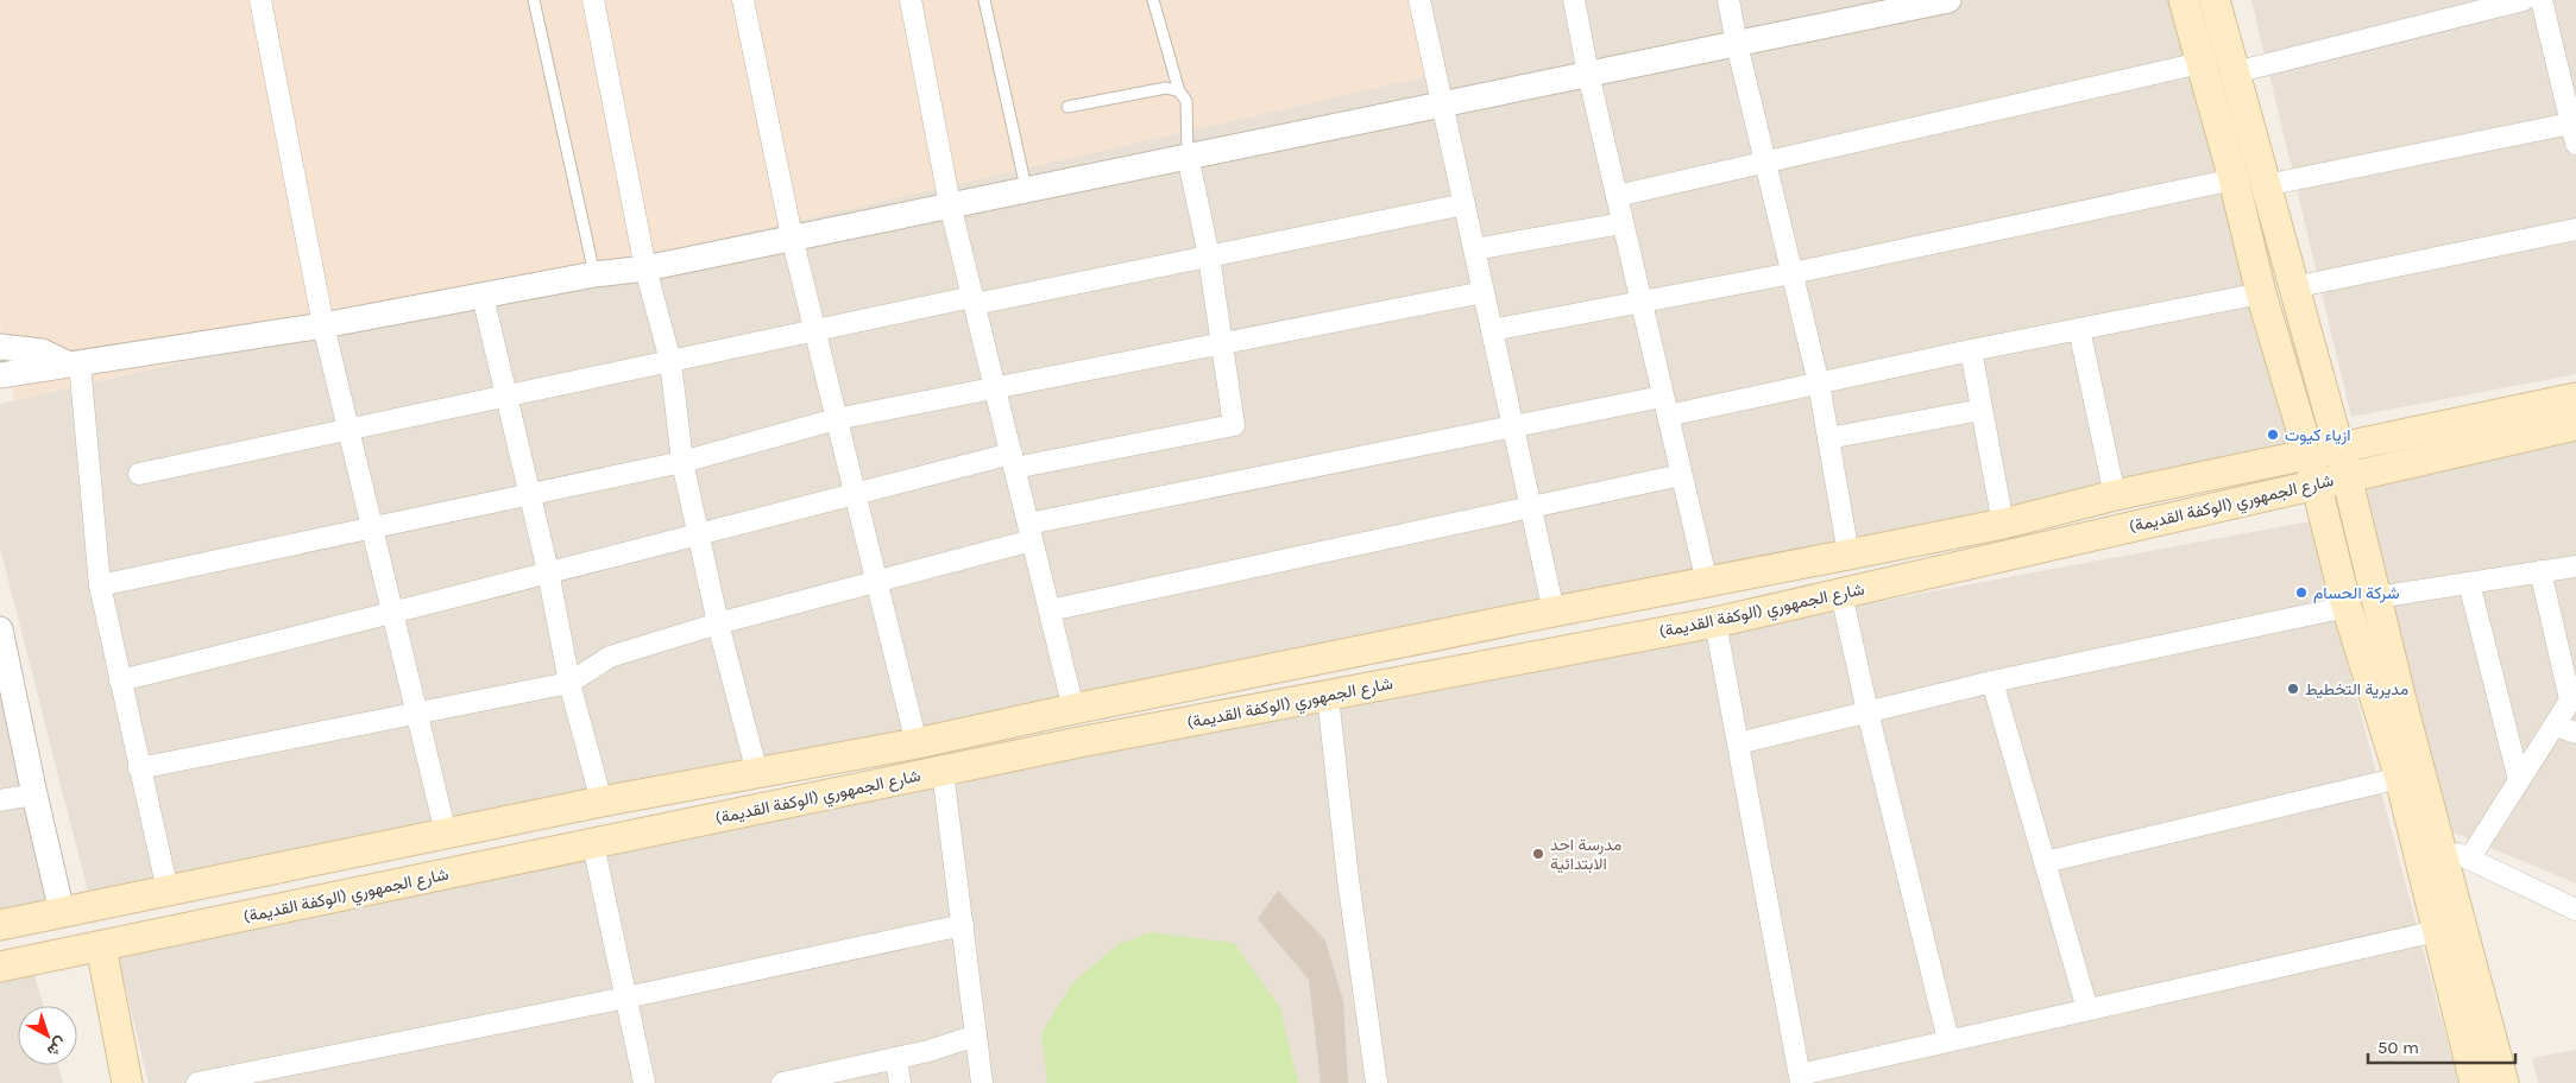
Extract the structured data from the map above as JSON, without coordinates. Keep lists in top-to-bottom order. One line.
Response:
{"streets":{"main road":["شارع الجمهوري (الوكفة القديمة)"]},"places":["ازياء كيوت","شركة الحسام","مديرية التخطيط","مدرسة احد الابتدائية"],"scale_bar":"50 m","north":"bottom right"}
